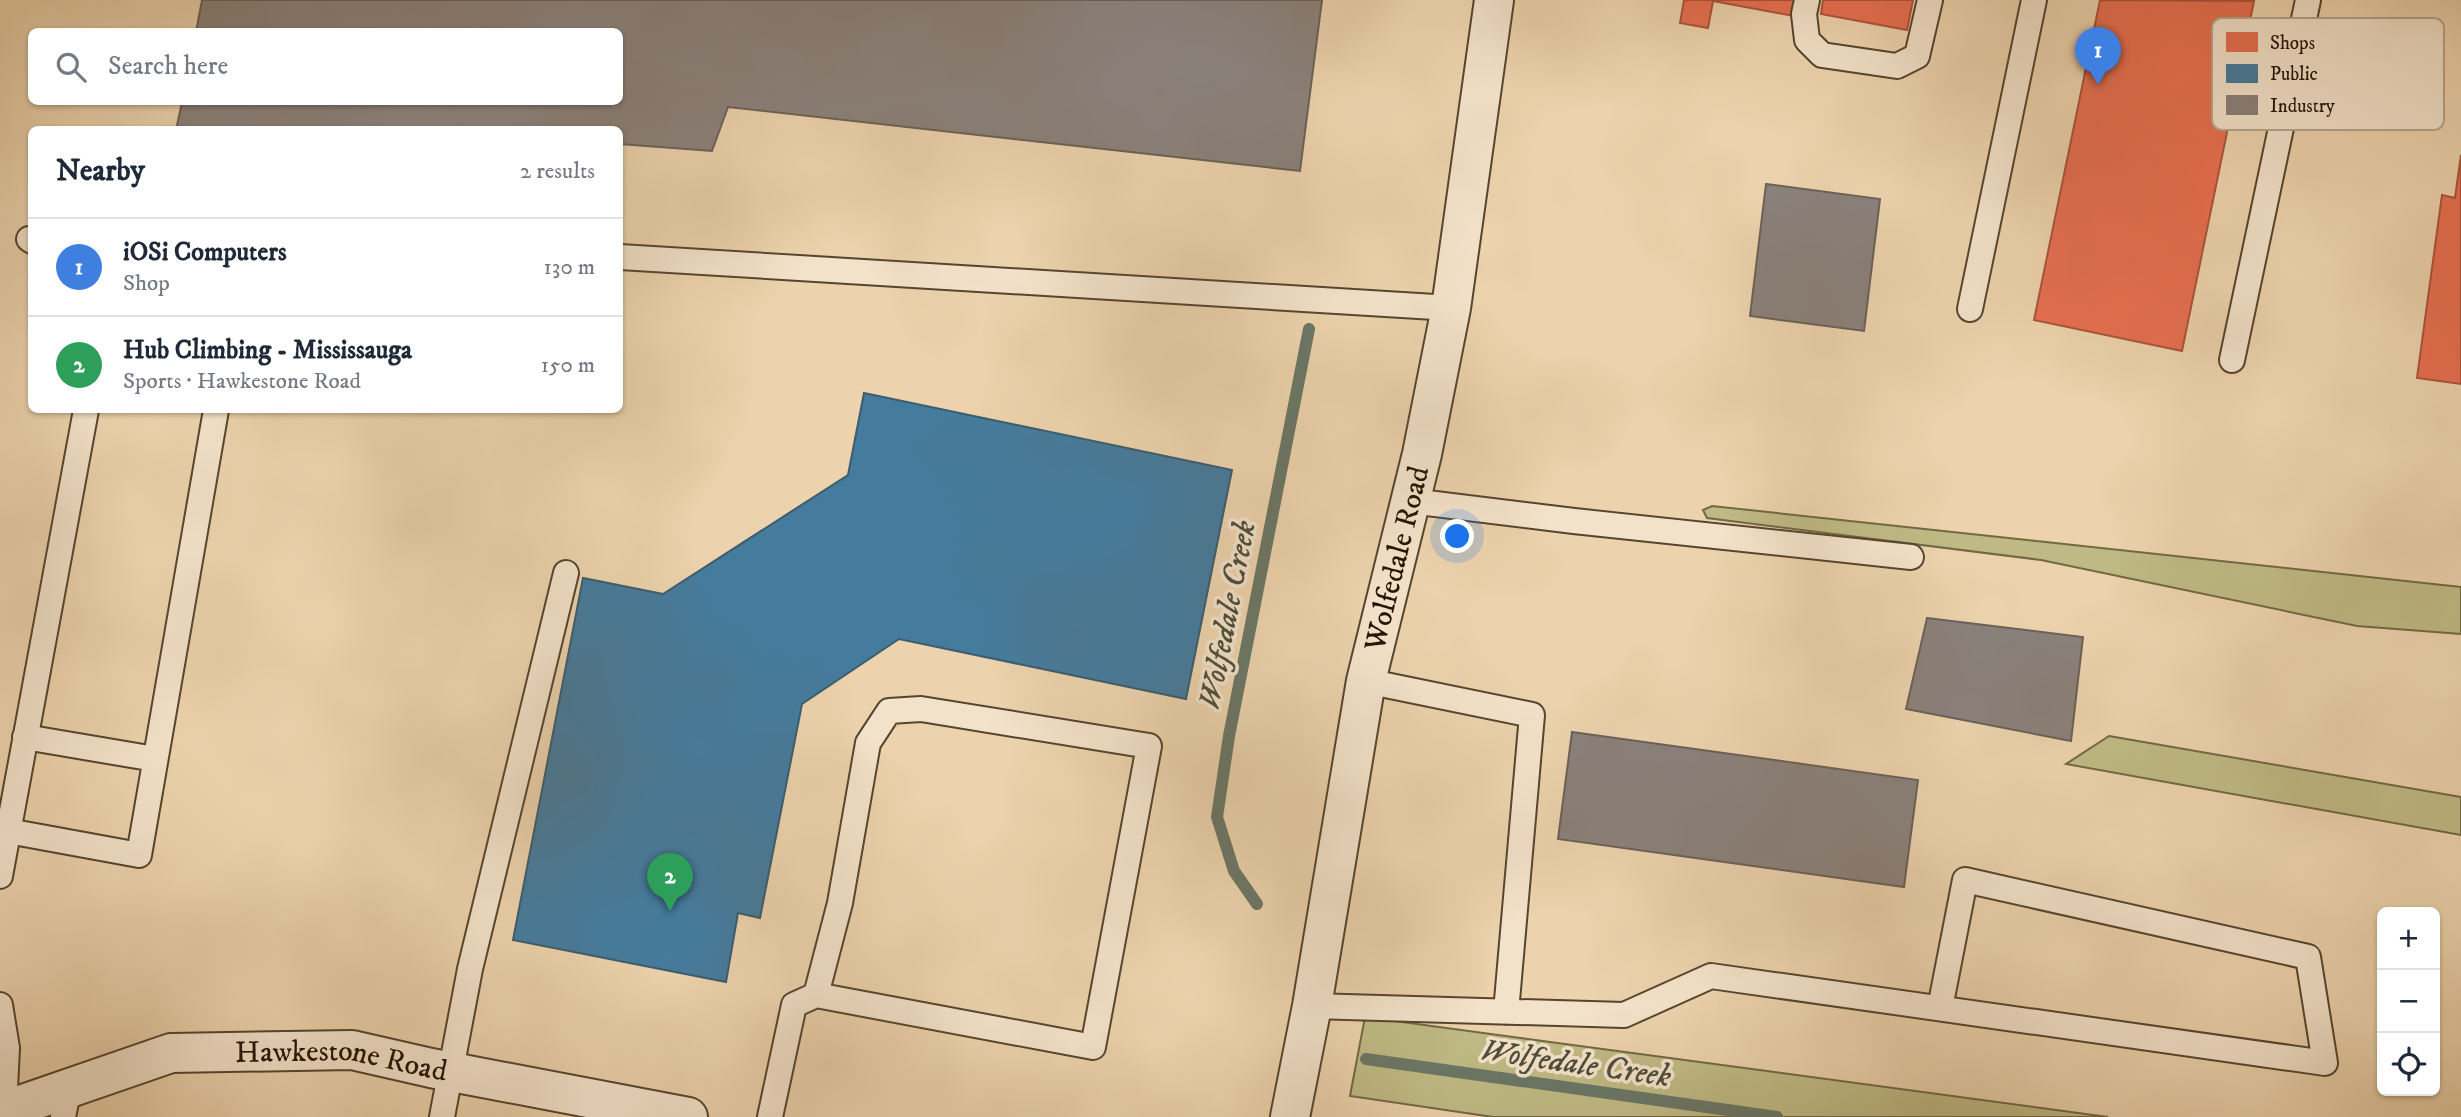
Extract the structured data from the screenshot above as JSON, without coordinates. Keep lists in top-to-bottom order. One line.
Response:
{"streets":{"street":["Wolfedale Road","Hawkestone Road"]},"water":["Wolfedale Creek"],"legend":["Shops","Public","Industry"],"page":{"pins":["1","2"],"search":"Search here","heading":["Nearby","2 results"],"list":[{"mark":"1","name":"iOSi Computers","note":"Shop","value":"130 m"},{"mark":"2","name":"Hub Climbing - Mississauga","note":"Sports · Hawkestone Road","value":"150 m"}],"map_buttons":["+","−"]}}
